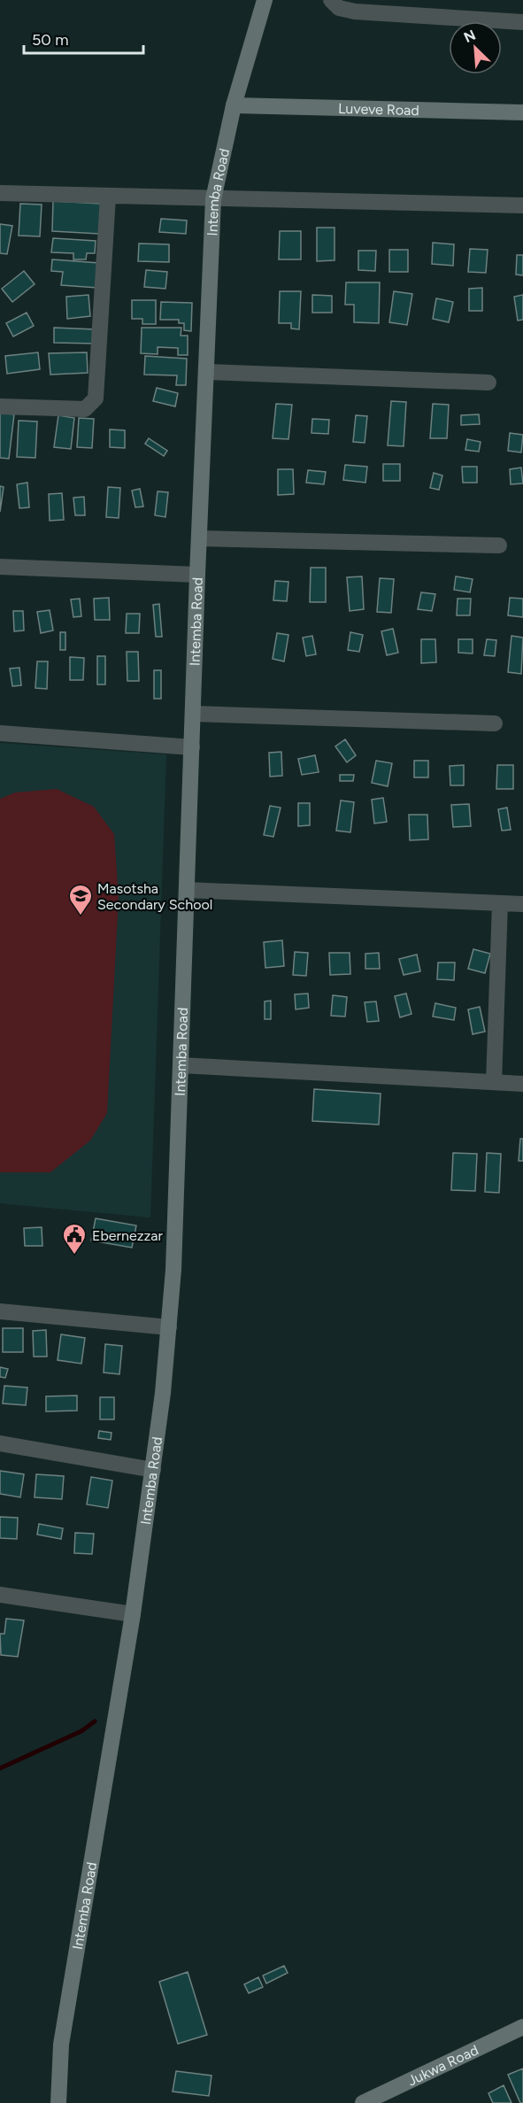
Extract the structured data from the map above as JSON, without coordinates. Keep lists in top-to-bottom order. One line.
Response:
{"streets":{"street":["Luveve Road","Intemba Road","Jukwa Road"]},"crossings":[["Luveve Road","Intemba Road"]],"places":{"school or university":["Masotsha Secondary School"],"public building":["Ebernezzar"]},"scale_bar":"50 m","north":"top left"}
